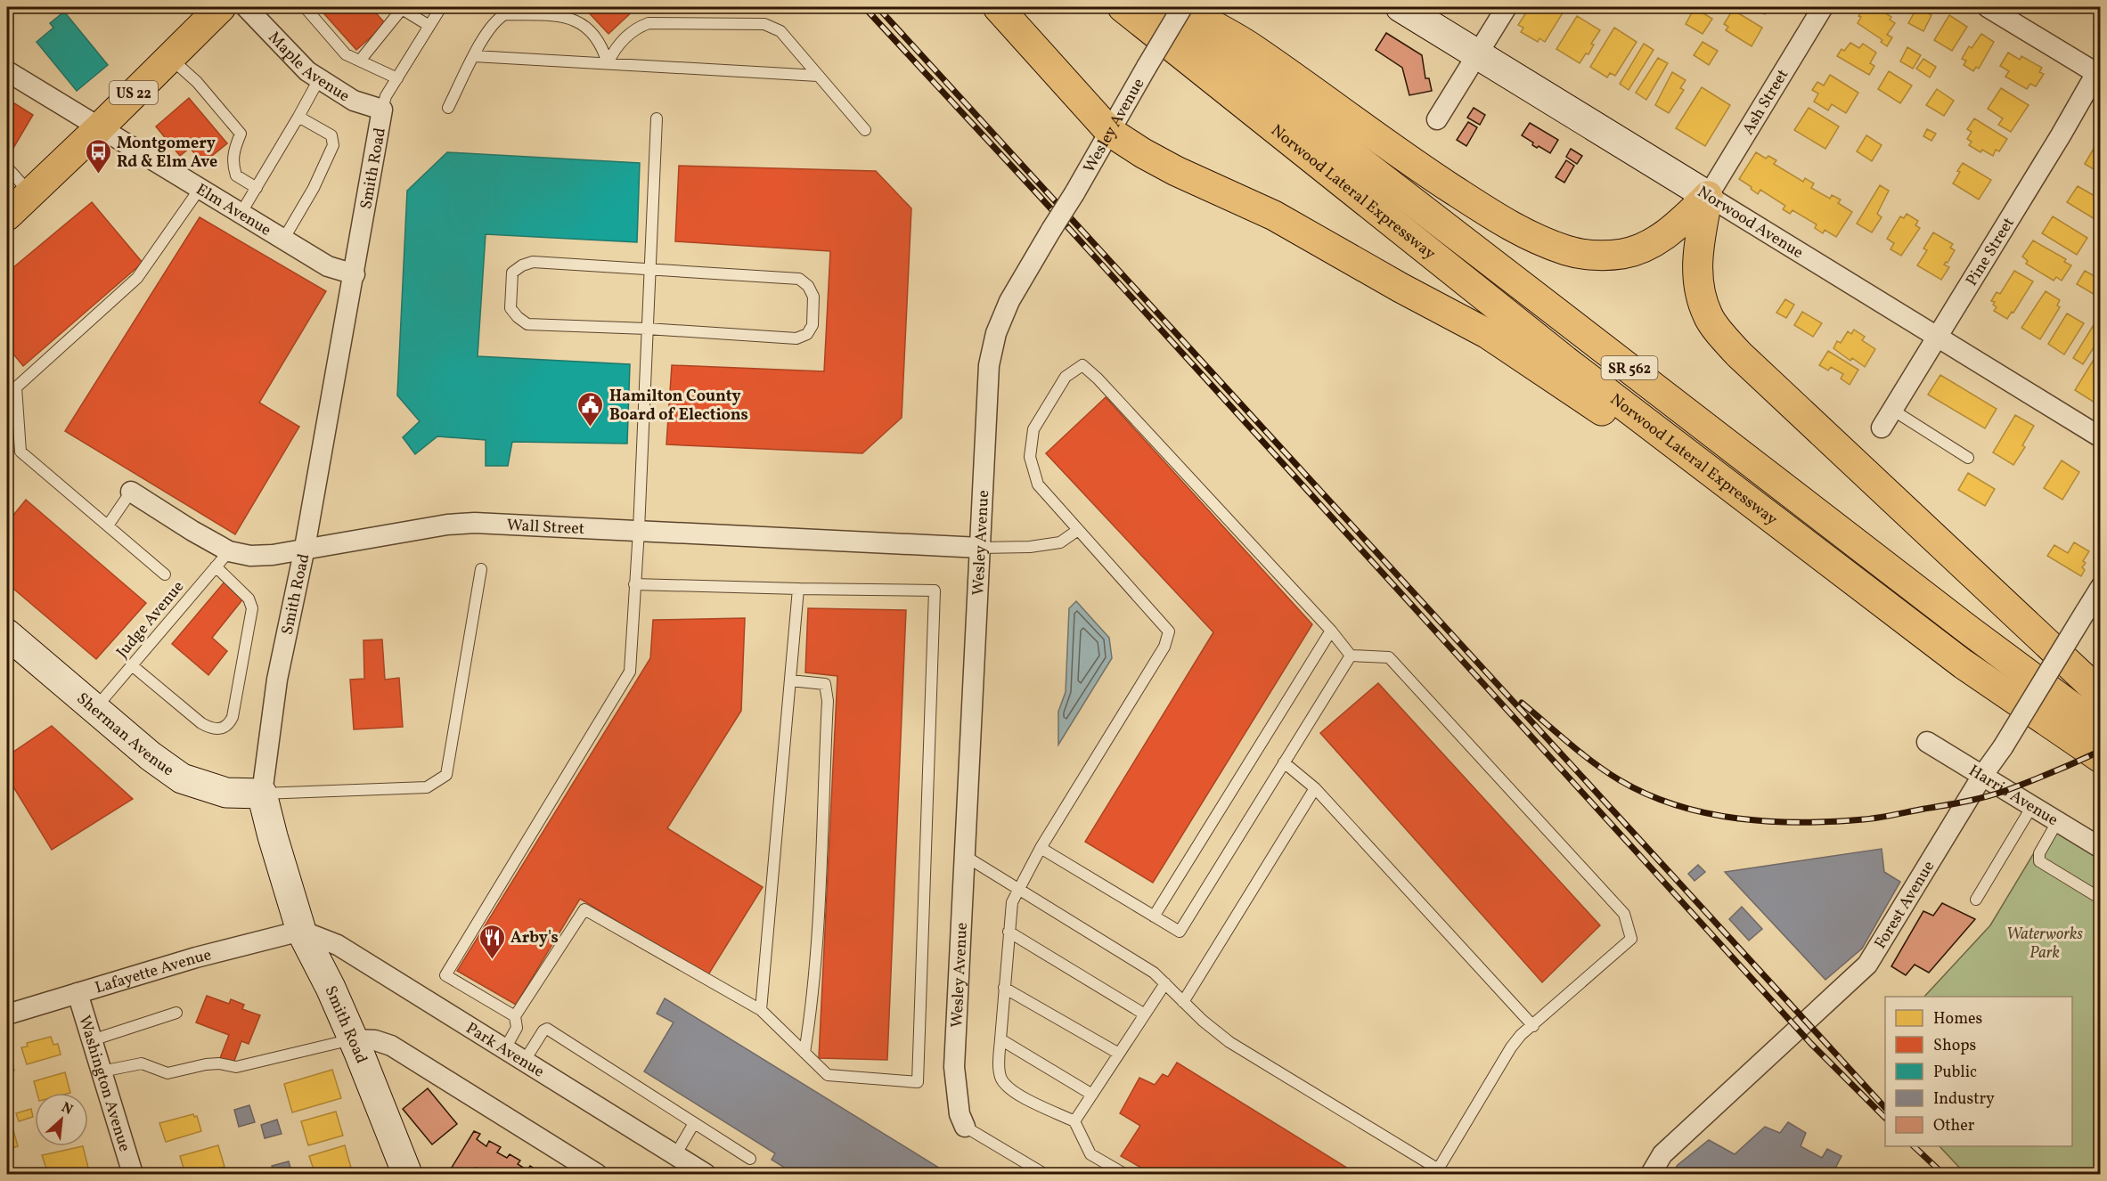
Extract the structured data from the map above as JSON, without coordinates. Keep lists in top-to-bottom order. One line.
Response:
{"streets":{"main road":["US 22","Smith Road","Norwood Lateral Expressway","Norwood Avenue","SR 562","Sherman Avenue"],"street":["Maple Avenue","Ash Street","Wesley Avenue","Elm Avenue","Pine Street","Wall Street","Harris Avenue","Forest Avenue","Lafayette Avenue","Park Avenue","Washington Avenue"],"lane":["Judge Avenue"]},"crossings":[["Maple Avenue","Smith Road"],["US 22","Elm Avenue"],["Ash Street","Norwood Avenue"],["Wesley Avenue","Wall Street"],["Smith Road","Elm Avenue"],["Smith Road","Wall Street"],["Smith Road","Sherman Avenue"],["Smith Road","Lafayette Avenue"],["Smith Road","Park Avenue"],["Norwood Avenue","Pine Street"],["Wall Street","Judge Avenue"],["Judge Avenue","Sherman Avenue"],["Harris Avenue","Forest Avenue"],["Lafayette Avenue","Park Avenue"],["Lafayette Avenue","Washington Avenue"]],"parks":["Waterworks Park"],"places":{"bus stop":["Montgomery Rd & Elm Ave"],"public building":["Hamilton County Board of Elections"],"restaurant":["Arby's"]},"legend":["Homes","Shops","Public","Industry","Other"],"north":"top right"}
